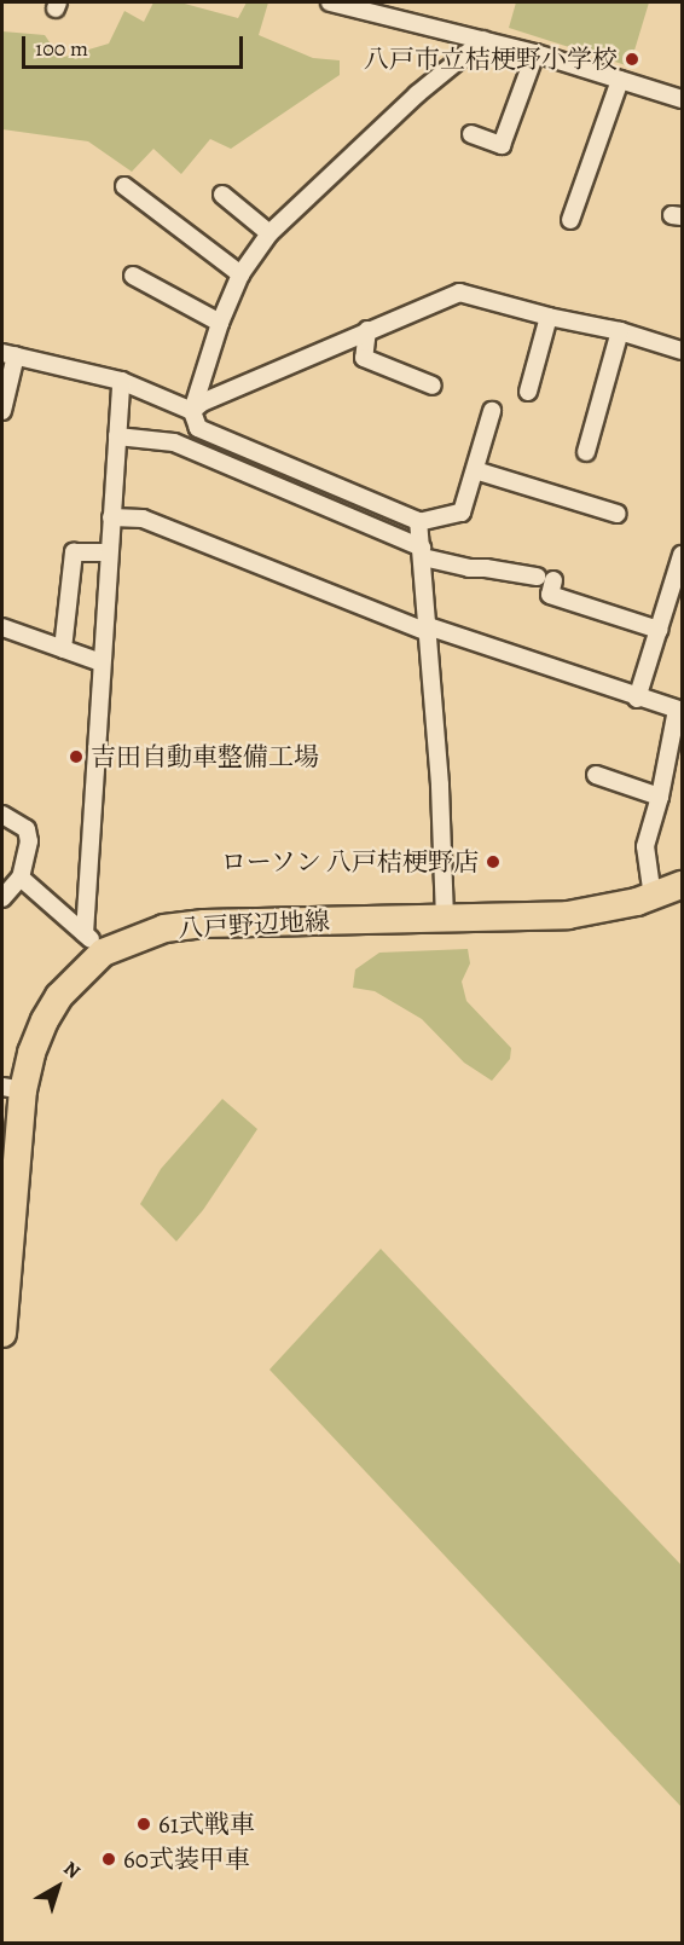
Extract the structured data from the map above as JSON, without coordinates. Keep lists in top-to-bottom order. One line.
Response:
{"streets":{"main road":["八戸野辺地線"]},"places":["八戸市立桔梗野小学校","吉田自動車整備工場","ローソン 八戸桔梗野店","61式戦車","60式装甲車"],"scale_bar":"100 m","north":"top right"}
